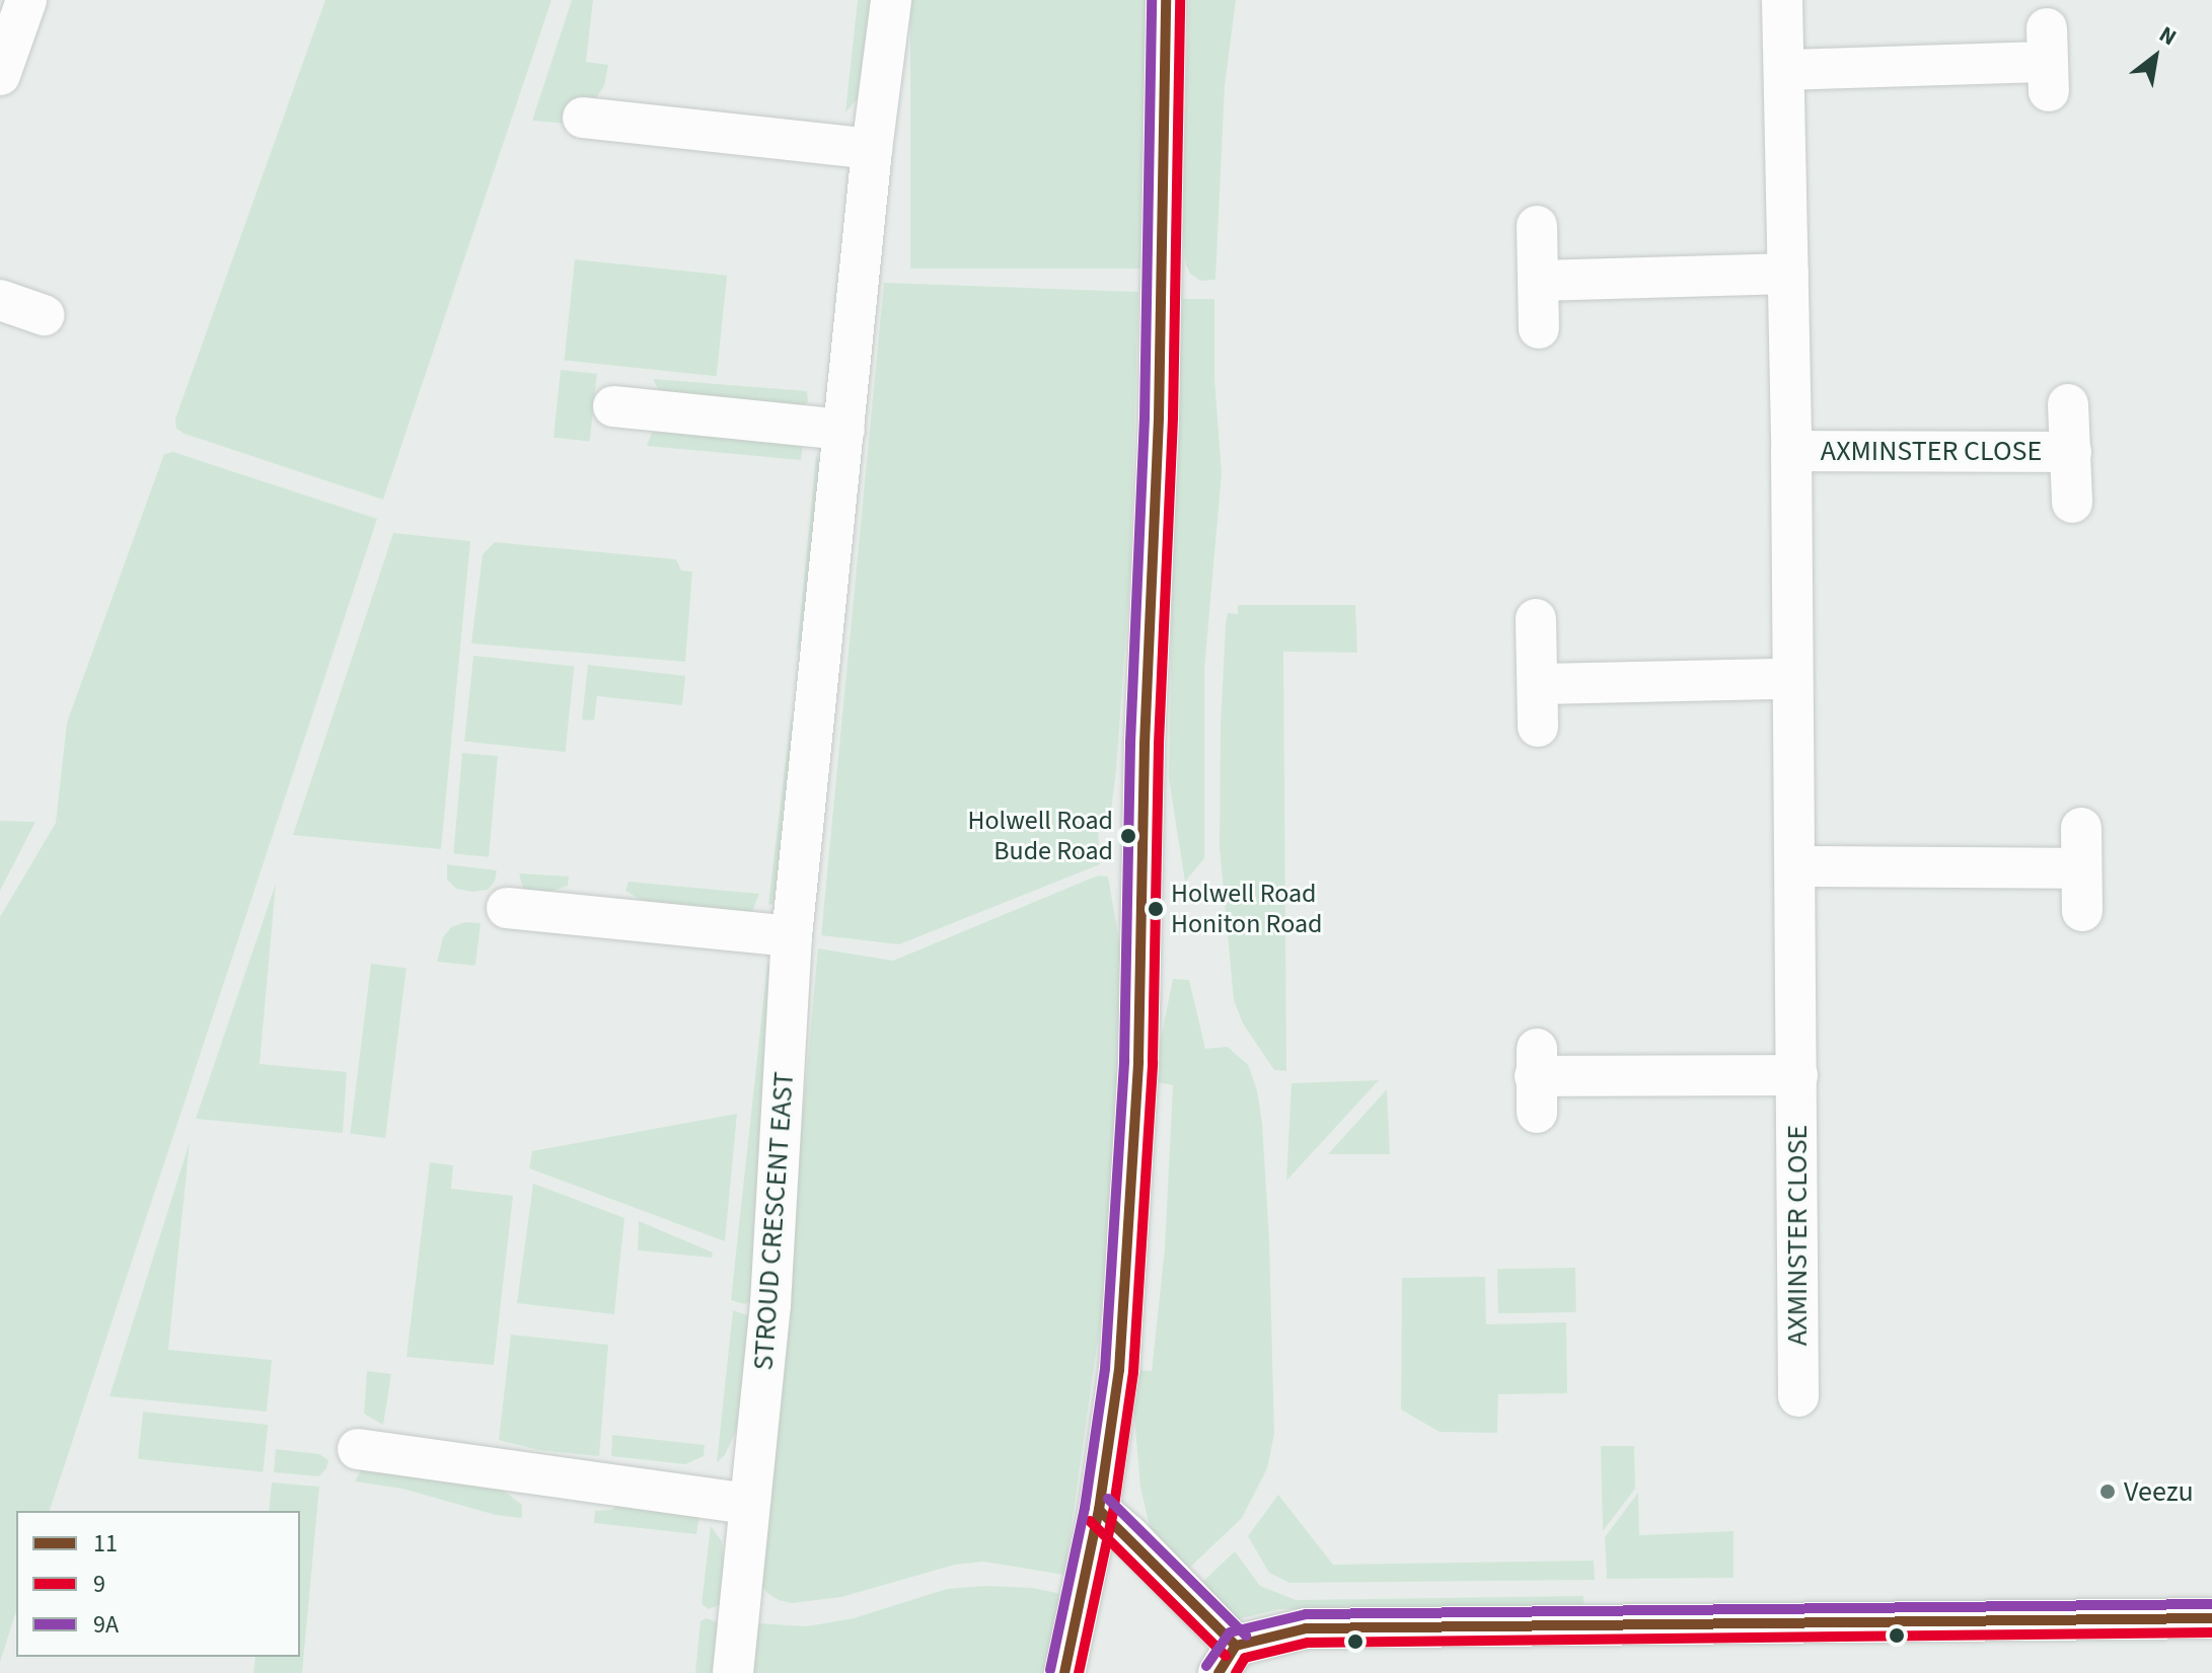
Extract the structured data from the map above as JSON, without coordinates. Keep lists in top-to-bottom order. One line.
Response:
{"streets":{"street":["AXMINSTER CLOSE","STROUD CRESCENT EAST"]},"places":["Holwell Road Bude Road","Holwell Road Honiton Road","Veezu"],"lines":["transit line 11","transit line 9","transit line 9A"],"legend":["11","9","9A"],"north":"top right"}
